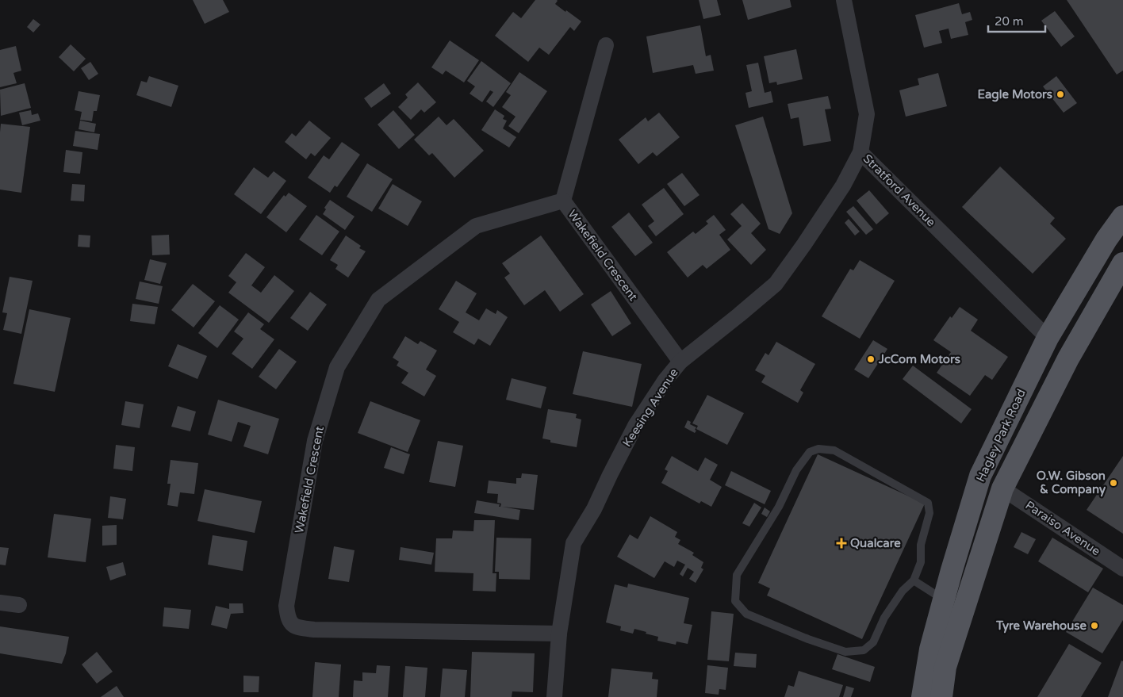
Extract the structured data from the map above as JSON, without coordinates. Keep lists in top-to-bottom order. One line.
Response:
{"streets":{"main road":["Hagley Park Road"],"street":["Stratford Avenue","Wakefield Crescent","Keesing Avenue","Paraiso Avenue"]},"crossings":[["Stratford Avenue","Keesing Avenue"],["Stratford Avenue","Hagley Park Road"],["Wakefield Crescent","Keesing Avenue"],["Hagley Park Road","Paraiso Avenue"]],"places":{"other":["Eagle Motors","JcCom Motors","O.W. Gibson & Company","Tyre Warehouse"],"health":["Qualcare"]},"scale_bar":"20 m"}
